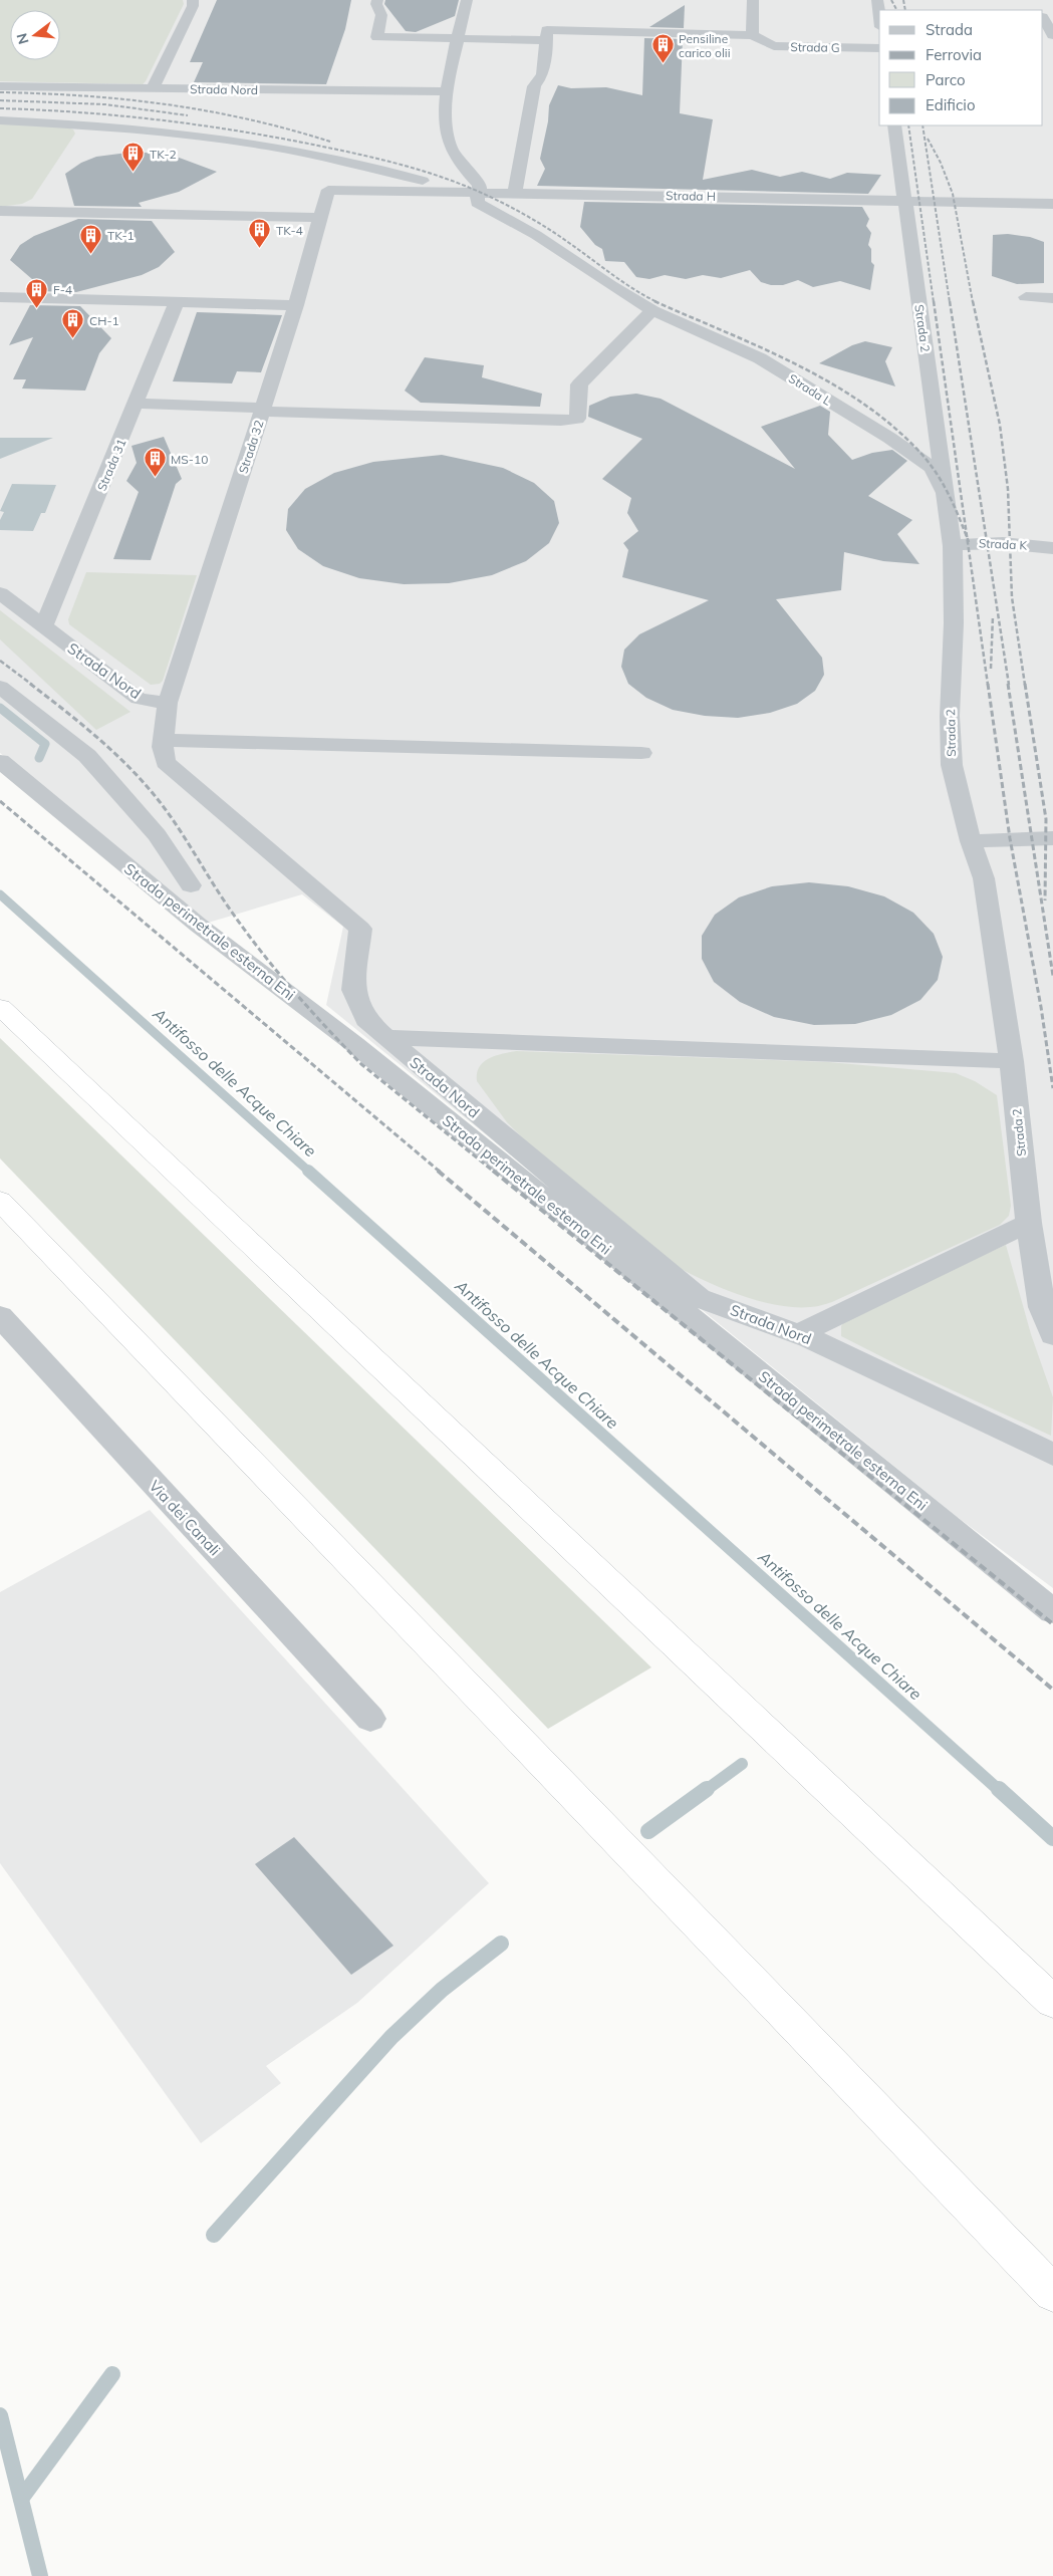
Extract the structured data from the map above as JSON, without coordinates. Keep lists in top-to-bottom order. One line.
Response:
{"streets":{"street":["Strada G","Strada Nord","Strada H","Strada 2","Strada L","Strada 32","Strada 31","Strada K","Strada perimetrale esterna Eni","Via dei Canali"]},"crossings":[["Strada Nord","Strada 32"],["Strada Nord","Strada 31"],["Strada H","Strada 2"],["Strada H","Strada L"],["Strada H","Strada 32"],["Strada 2","Strada L"],["Strada 2","Strada K"]],"water":["Antifosso delle Acque Chiare"],"places":{"building":["Pensiline carico olii","TK-2","TK-4","TK-1","F-4","CH-1","MS-10"]},"legend":["Strada","Ferrovia","Parco","Edificio"],"north":"left"}
